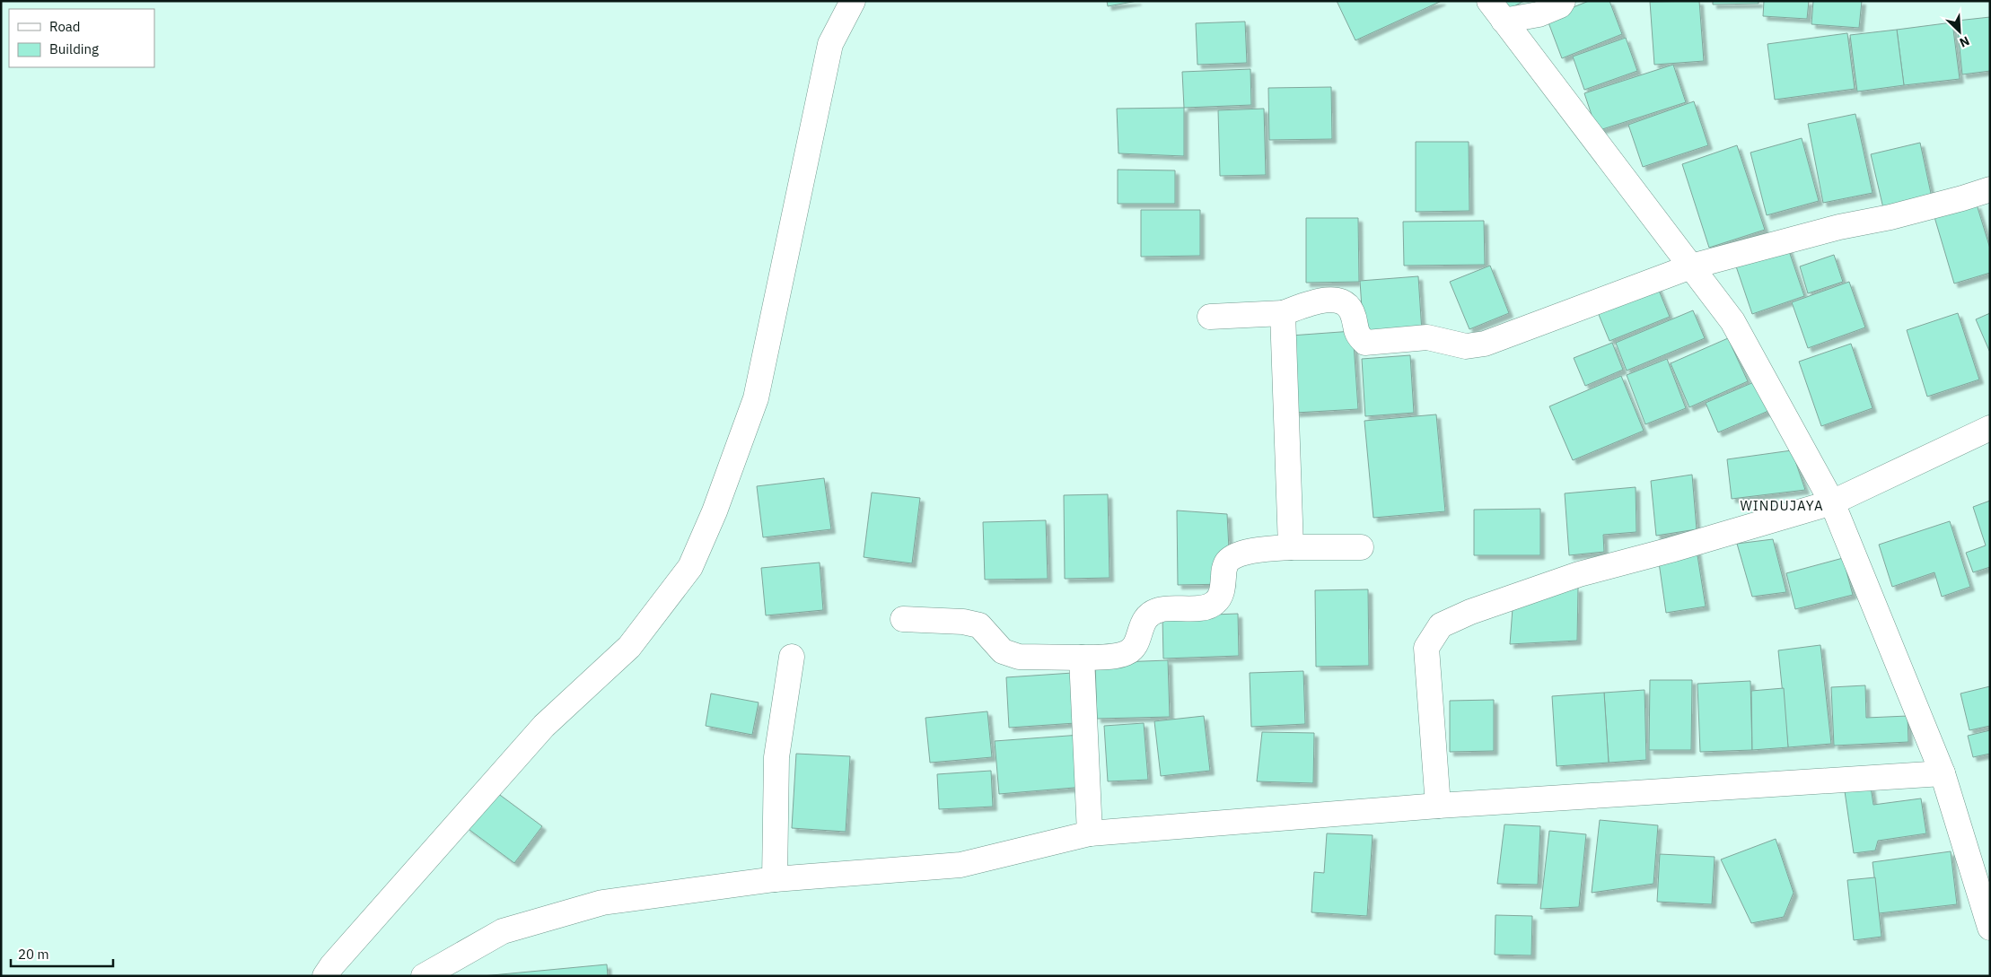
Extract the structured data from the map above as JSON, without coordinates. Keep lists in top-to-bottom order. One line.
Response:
{"districts":["WINDUJAYA"],"legend":["Road","Building"],"scale_bar":"20 m","north":"bottom right"}
